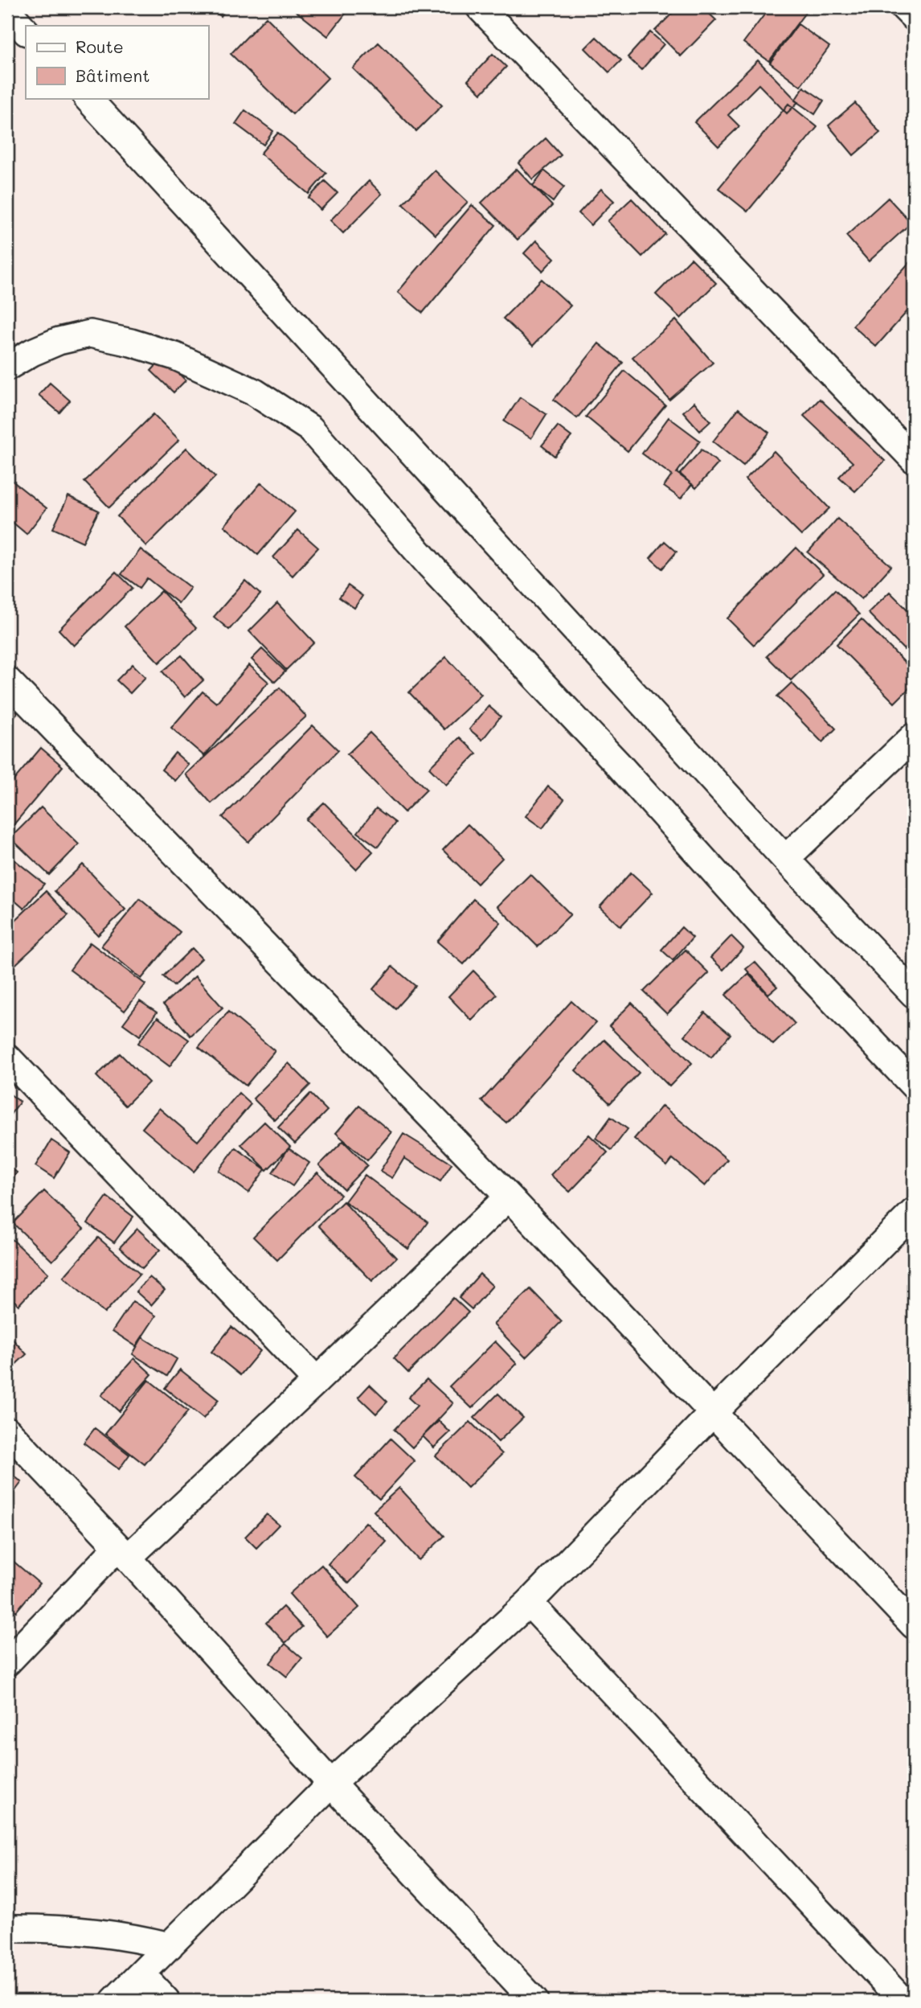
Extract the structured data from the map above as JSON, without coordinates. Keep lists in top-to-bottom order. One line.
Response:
{"legend":["Route","Bâtiment"]}
